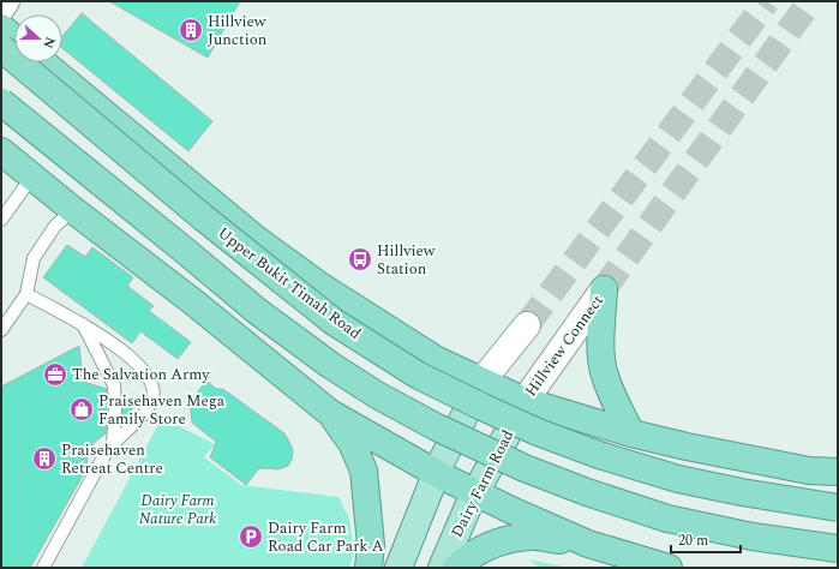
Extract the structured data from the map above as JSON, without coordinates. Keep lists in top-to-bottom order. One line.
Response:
{"streets":{"highway":["Upper Bukit Timah Road"],"main road":["Dairy Farm Road"],"street":["Hillview Connect"]},"crossings":[["Hillview Connect","Dairy Farm Road"]],"parks":["Dairy Farm Nature Park"],"places":{"building":["Hillview Junction","Praisehaven Retreat Centre"],"bus stop":["Hillview Station"],"office":["The Salvation Army"],"shop":["Praisehaven Mega Family Store"],"parking":["Dairy Farm Road Car Park A"]},"scale_bar":"20 m","north":"right"}
